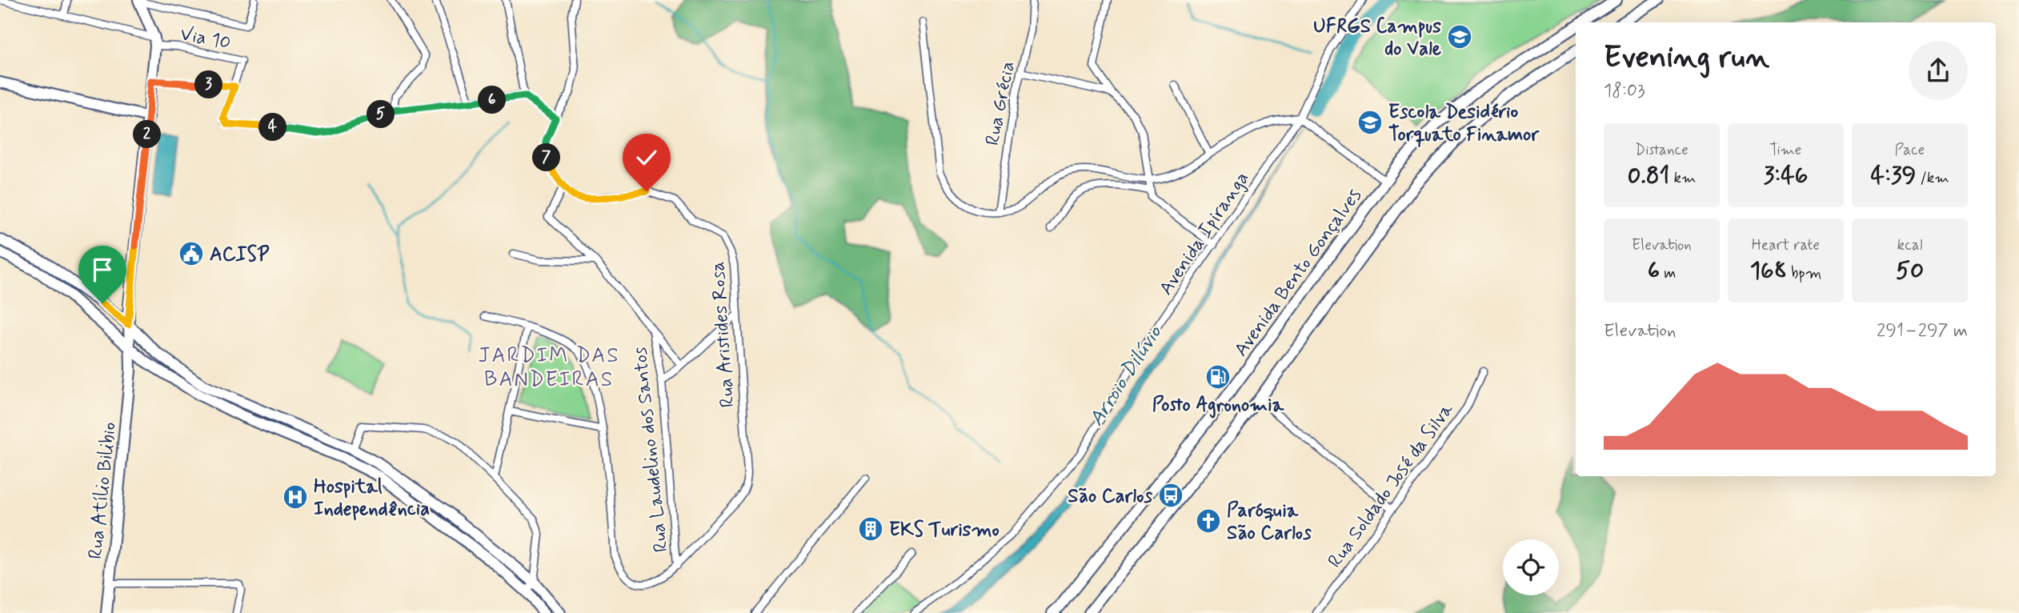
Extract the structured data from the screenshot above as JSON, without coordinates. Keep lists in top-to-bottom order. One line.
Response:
{"streets":{"main road":["Avenida Bento Gonçalves","Rua Atílio Bilibio"],"street":["Via 10","Rua Grécia","Avenida Ipiranga","Rua Aristides Rosa","Rua Laudelino dos Santos","Rua Soldado José da Silva"]},"crossings":[["Via 10","Rua Atílio Bilibio"],["Rua Aristides Rosa","Rua Laudelino dos Santos"]],"districts":["JARDIM DAS BANDEIRAS"],"water":["Arroio Dilúvio"],"places":{"school or university":["UFRGS Campus do Vale","Escola Desidério Torquato Finamor"],"public building":["ACISP"],"fuel station":["Posto Agronomia"],"bus stop":["São Carlos"],"hospital":["Hospital Independência"],"church":["Paróquia São Carlos"],"building":["EKS Turismo"]},"page":{"heading":["Evening run","18:03"],"pins":["3","6","5","4","2","7"],"stats":[["Distance","0.81 km"],["Time","3:46"],["Pace","4:39 /km"],["Elevation","6 m"],["Heart rate","168 bpm"],["kcal","50"]],"chart":["Elevation","291–297 m"]}}
